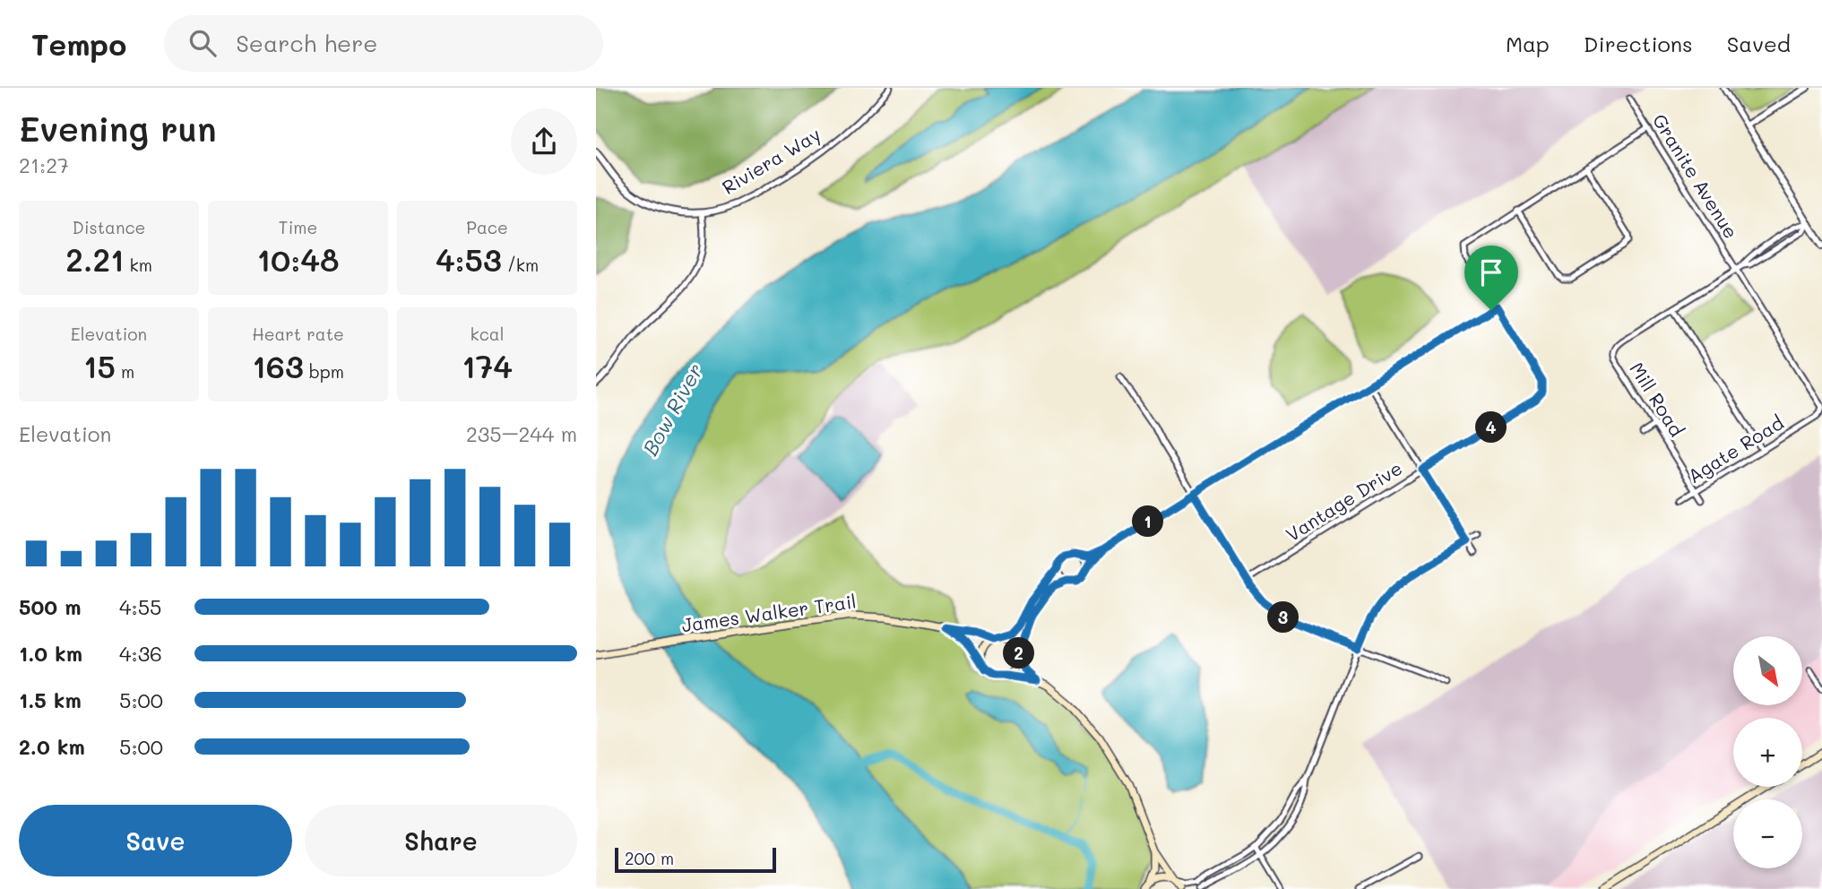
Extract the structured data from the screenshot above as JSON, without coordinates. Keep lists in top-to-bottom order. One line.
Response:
{"streets":{"main road":["James Walker Trail"],"street":["Riviera Way","Granite Avenue","Mill Road","Agate Road","Vantage Drive"]},"crossings":[["Granite Avenue","Mill Road"],["Granite Avenue","Agate Road"],["Granite Avenue","Vantage Drive"],["Mill Road","Agate Road"]],"water":["Bow River"],"scale_bar":"200 m","north":"bottom right","page":{"header":"Tempo","search":"Search here","nav":["Map","Directions","Saved"],"heading":["Evening run","21:27"],"stats":[["Distance","2.21 km"],["Time","10:48"],["Pace","4:53 /km"],["Elevation","15 m"],["Heart rate","163 bpm"],["kcal","174"]],"chart":["Elevation","235–244 m"],"pins":["4","1","3","2"],"list":[{"name":"500 m","note":"4:55"},{"name":"1.0 km","note":"4:36"},{"name":"1.5 km","note":"5:00"},{"name":"2.0 km","note":"5:00"}],"map_buttons":["+","−"],"buttons":["Save","Share"],"scale":"200 m"}}
